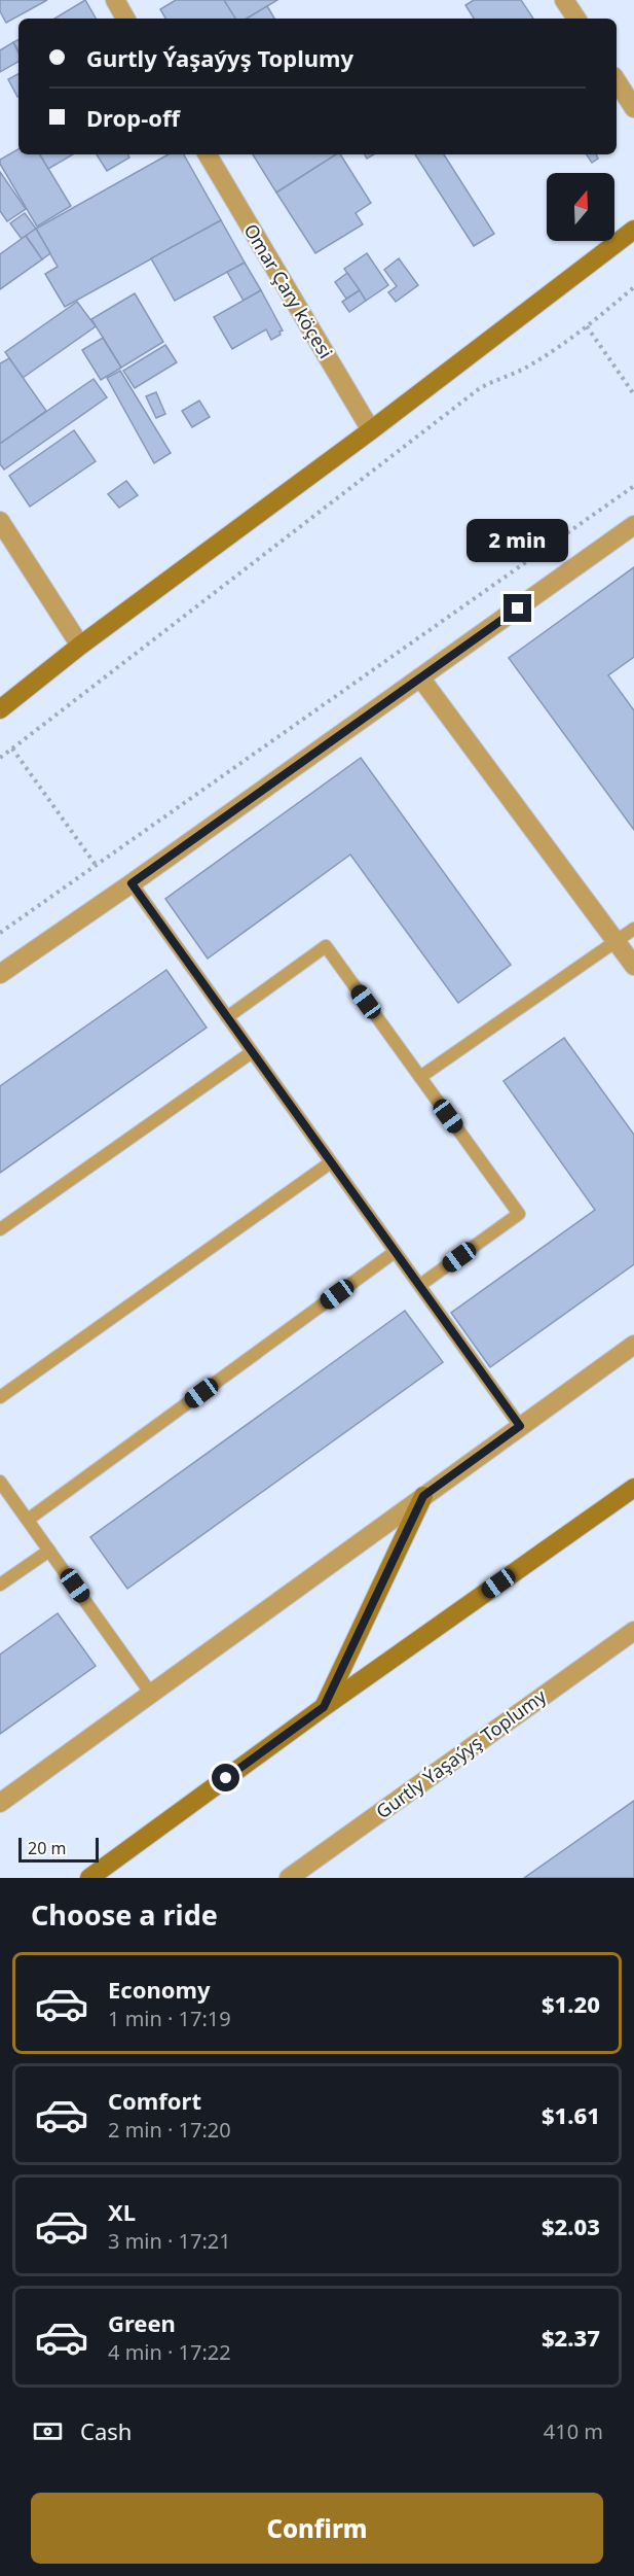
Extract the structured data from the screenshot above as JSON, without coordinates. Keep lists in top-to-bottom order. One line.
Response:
{"streets":{"street":["Omar Çary köçesi","Gurtly Ýaşaýyş Toplumy"]},"scale_bar":"20 m","north":"top","page":{"banner":["Gurtly Ýaşaýyş Toplumy","Drop-off"],"bubble":"2 min","scale":"20 m","heading":"Choose a ride","list":[{"name":"Economy","note":"1 min · 17:19","value":"$1.20"},{"name":"Comfort","note":"2 min · 17:20","value":"$1.61"},{"name":"XL","note":"3 min · 17:21","value":"$2.03"},{"name":"Green","note":"4 min · 17:22","value":"$2.37"}],"pay":["Cash","410 m"],"buttons":"Confirm"}}
